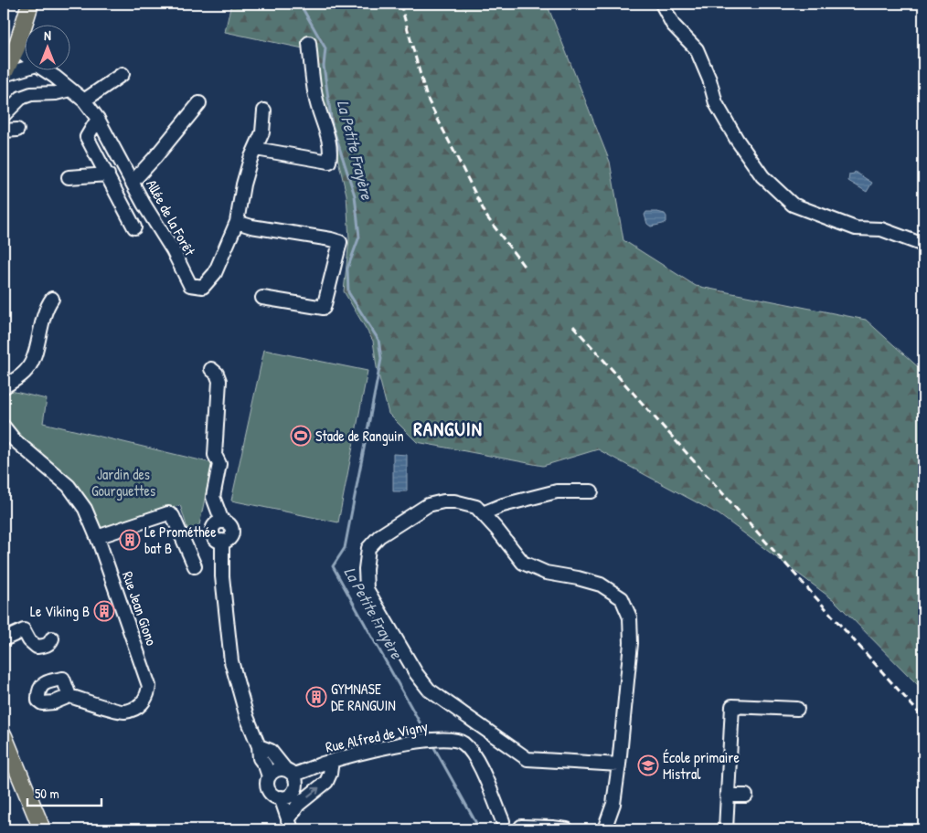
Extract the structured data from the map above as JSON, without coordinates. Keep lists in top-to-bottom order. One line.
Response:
{"streets":{"street":["Allée de la Forêt","Rue Jean Giono","Rue Alfred de Vigny"]},"districts":["RANGUIN"],"water":["La Petite Frayère"],"parks":["Jardin des Gourguettes"],"places":{"sports":["Stade de Ranguin"],"building":["Le Prométhée bat B","Le Viking B","GYMNASE DE RANGUIN"],"school or university":["École primaire Mistral"]},"scale_bar":"50 m","north":"top"}
